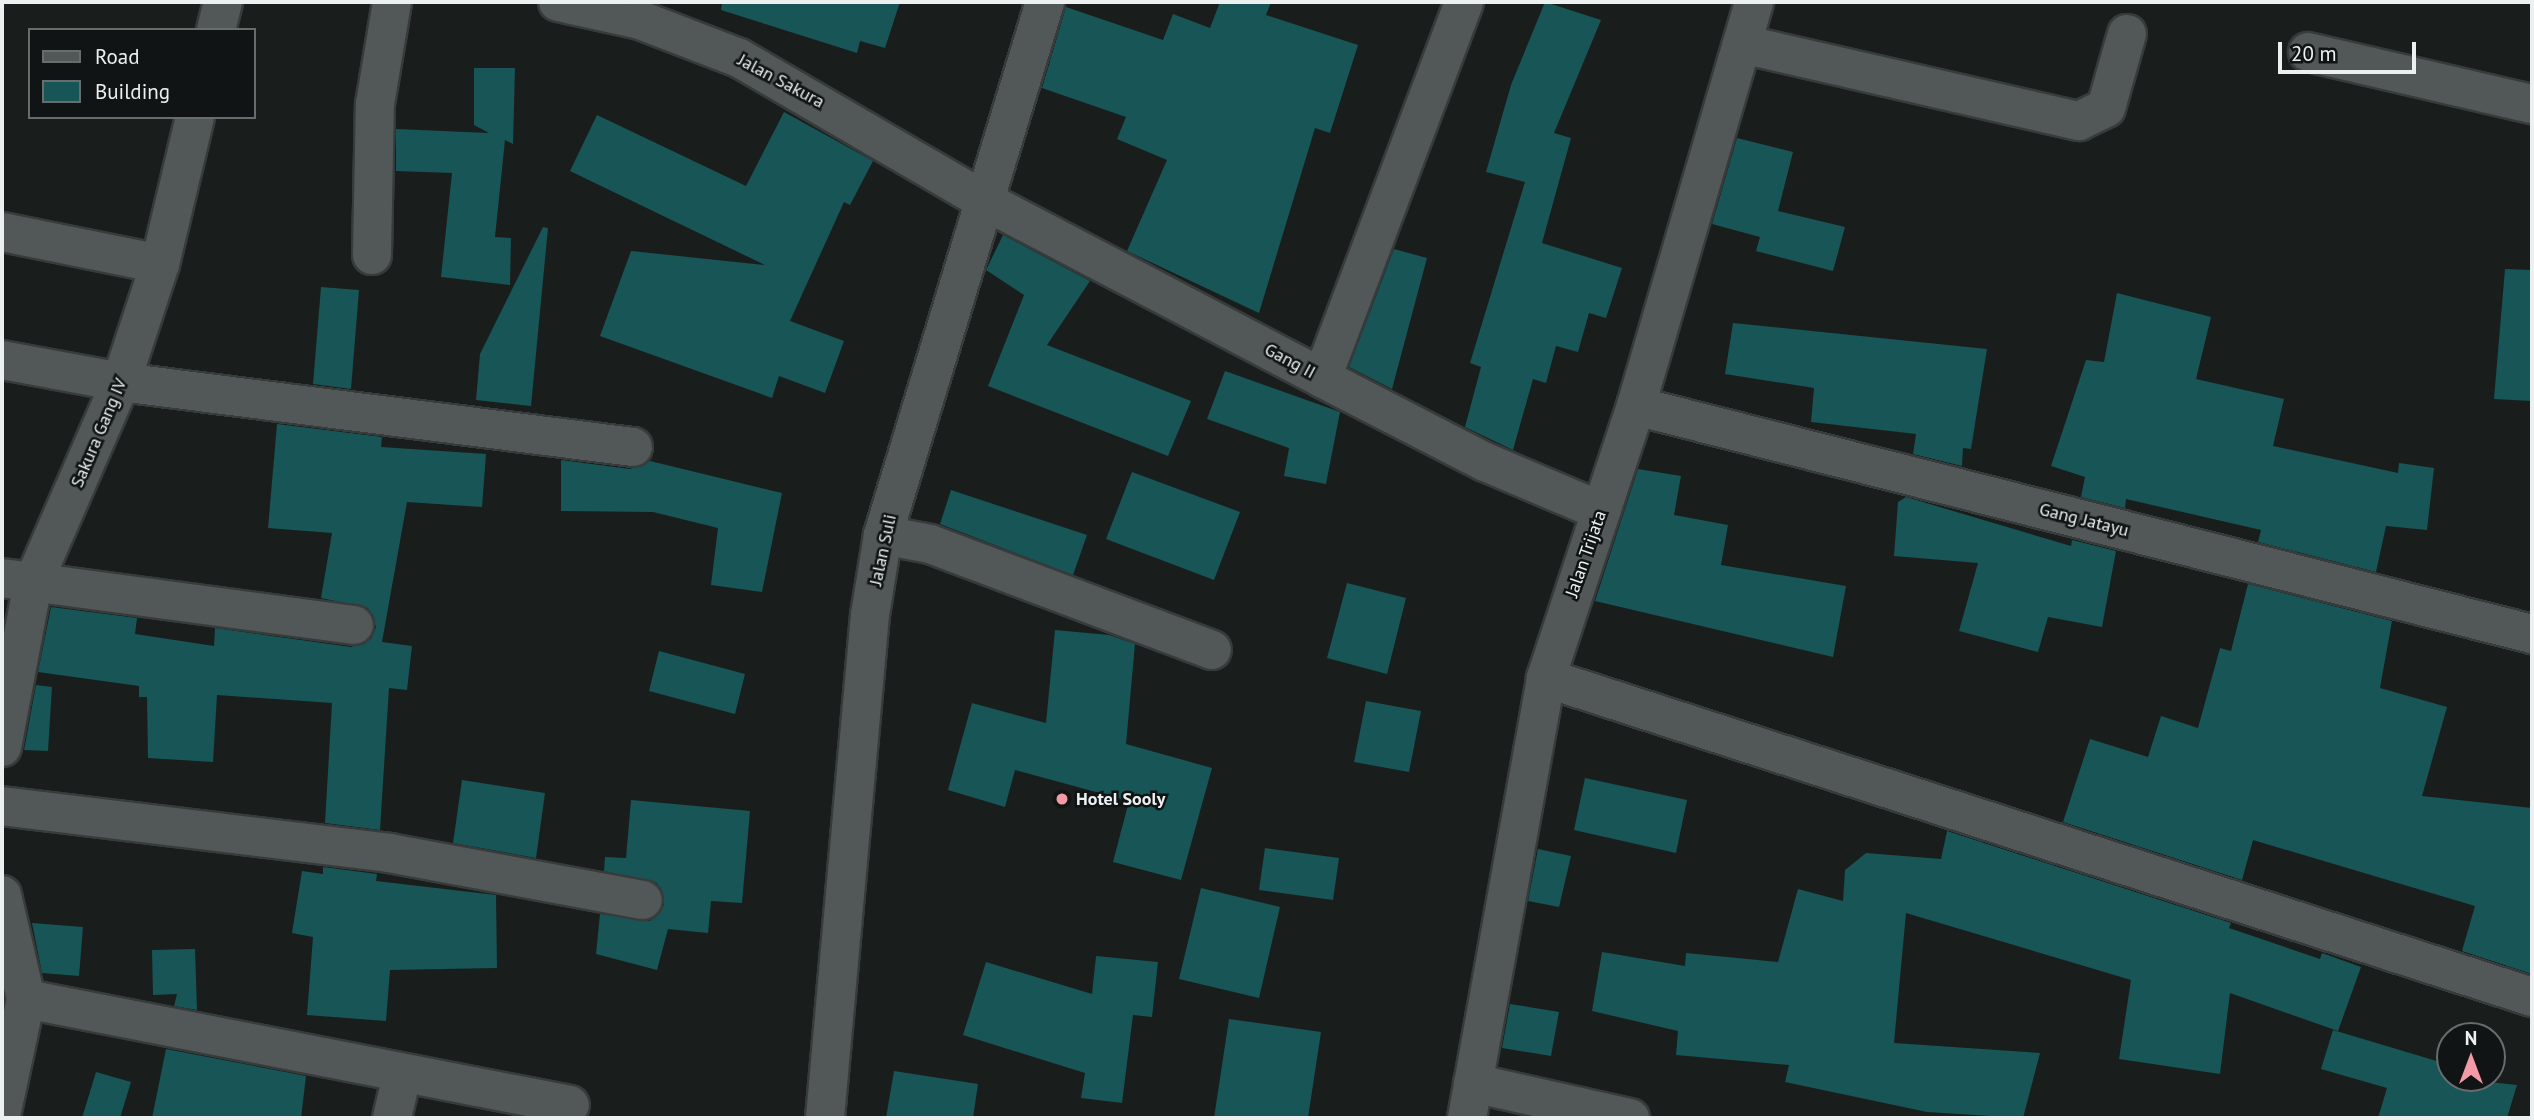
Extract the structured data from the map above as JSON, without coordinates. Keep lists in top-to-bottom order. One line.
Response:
{"streets":{"street":["Jalan Sakura","Gang II","Sakura Gang IV","Gang Jatayu","Jalan Suli","Jalan Trijata"]},"crossings":[["Jalan Sakura","Gang II"],["Jalan Sakura","Jalan Suli"],["Gang II","Jalan Suli"],["Gang II","Jalan Trijata"],["Gang Jatayu","Jalan Trijata"]],"places":["Hotel Sooly"],"legend":["Road","Building"],"scale_bar":"20 m","north":"top"}
